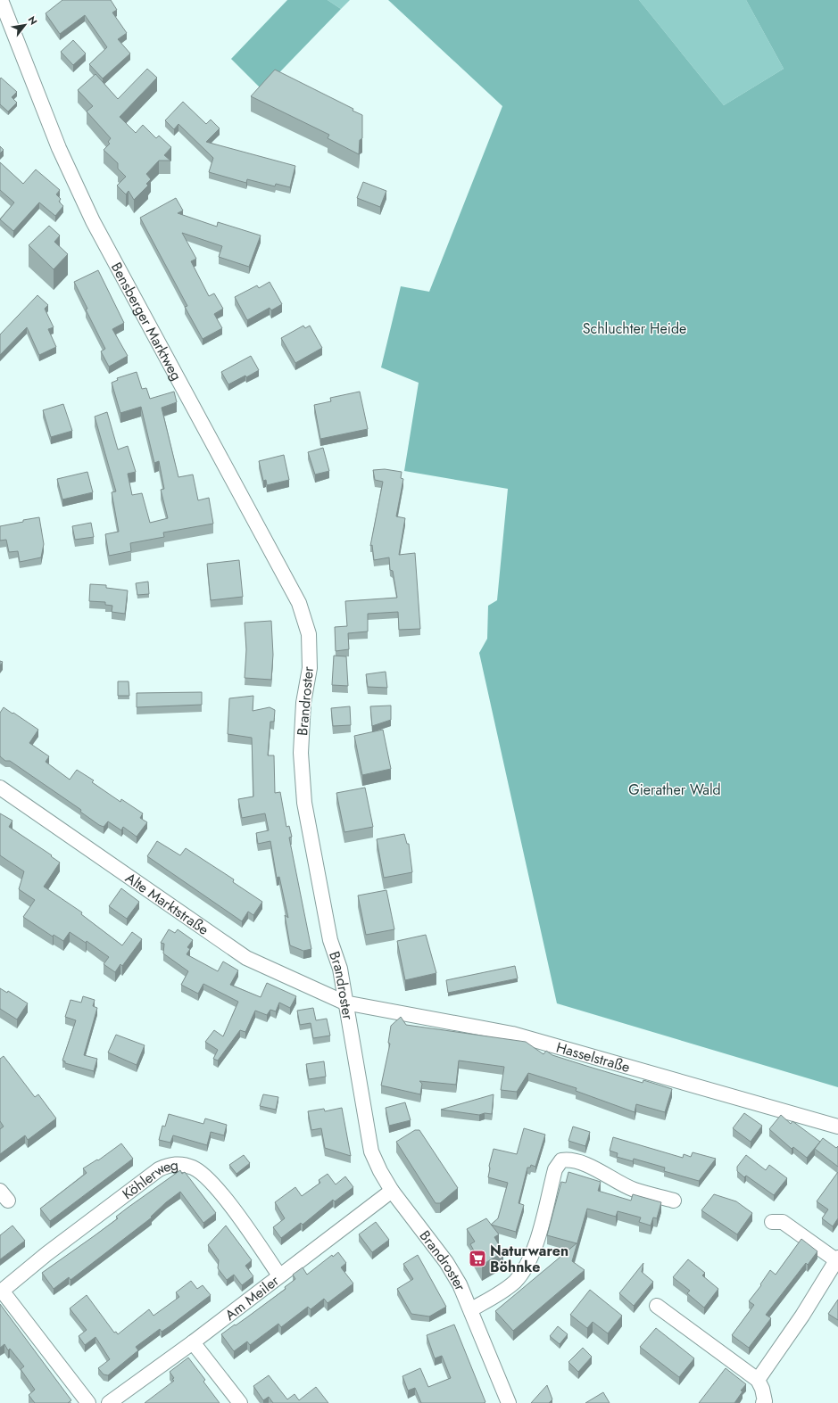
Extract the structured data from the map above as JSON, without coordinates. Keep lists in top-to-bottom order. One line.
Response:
{"streets":{"street":["Bensberger Marktweg","Brandroster","Alte Marktstraße","Hasselstraße","Köhlerweg","Am Meiler"]},"crossings":[["Bensberger Marktweg","Brandroster"],["Brandroster","Alte Marktstraße"],["Brandroster","Hasselstraße"],["Brandroster","Am Meiler"],["Alte Marktstraße","Hasselstraße"],["Köhlerweg","Am Meiler"]],"parks":["Schluchter Heide","Gierather Wald"],"places":{"supermarket":["Naturwaren Böhnke"]},"north":"top right"}
